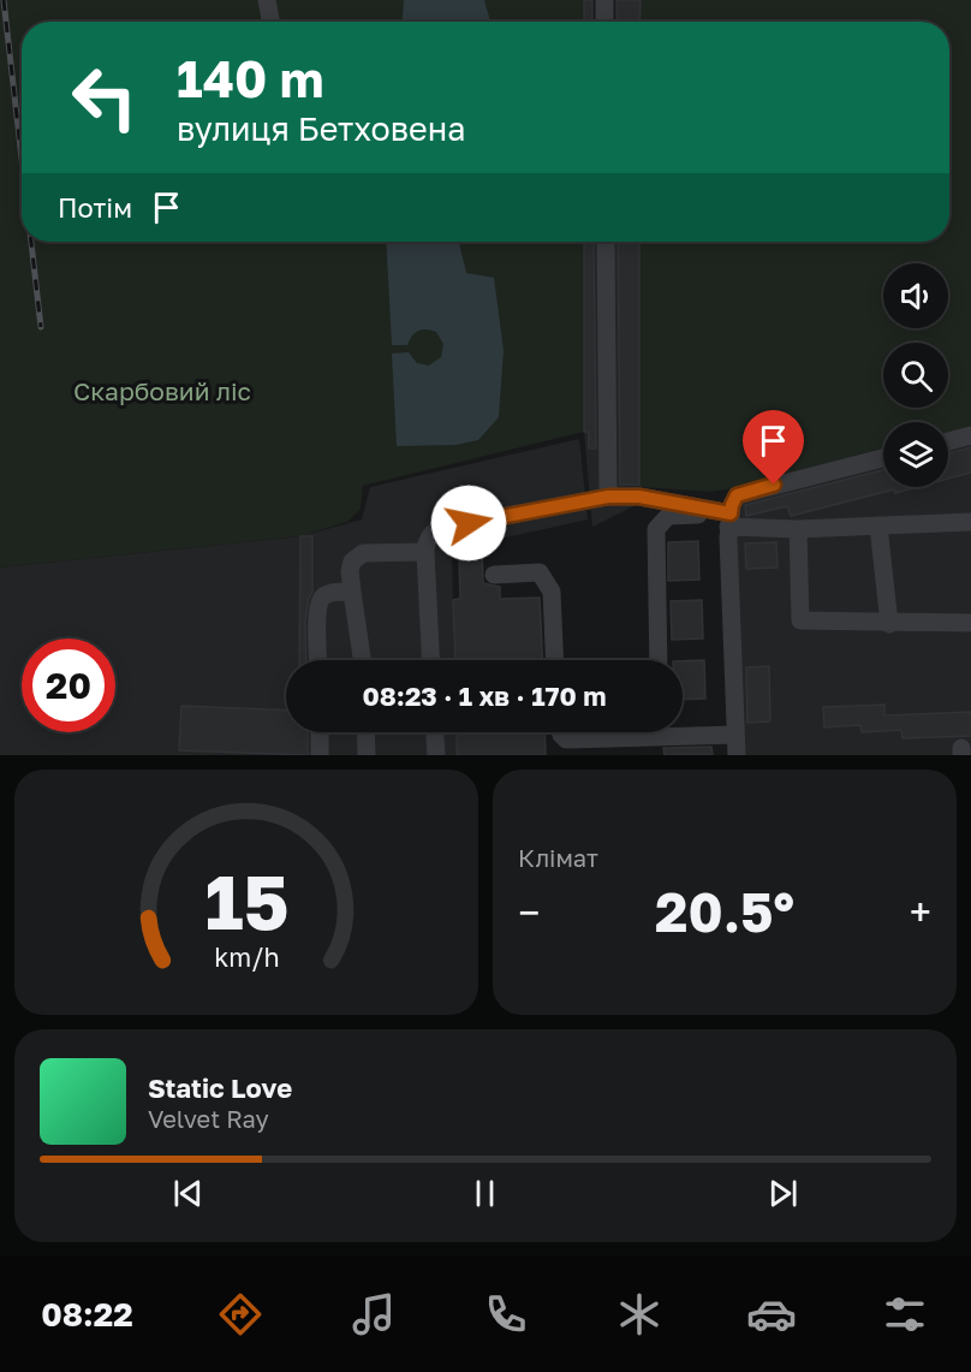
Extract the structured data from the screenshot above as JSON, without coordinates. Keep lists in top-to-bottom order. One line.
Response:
{"parks":["Скарбовий ліс"],"page":{"turn":["140 m","вулиця Бетховена"],"then":"Потім","limit":"20","trip":"08:23 · 1 хв · 170 m","tile":"Клімат","heat":["−","20.5°","+"],"song":["Static Love","Velvet Ray"],"tabs":"08:22","gauge":["15","km/h"]}}
